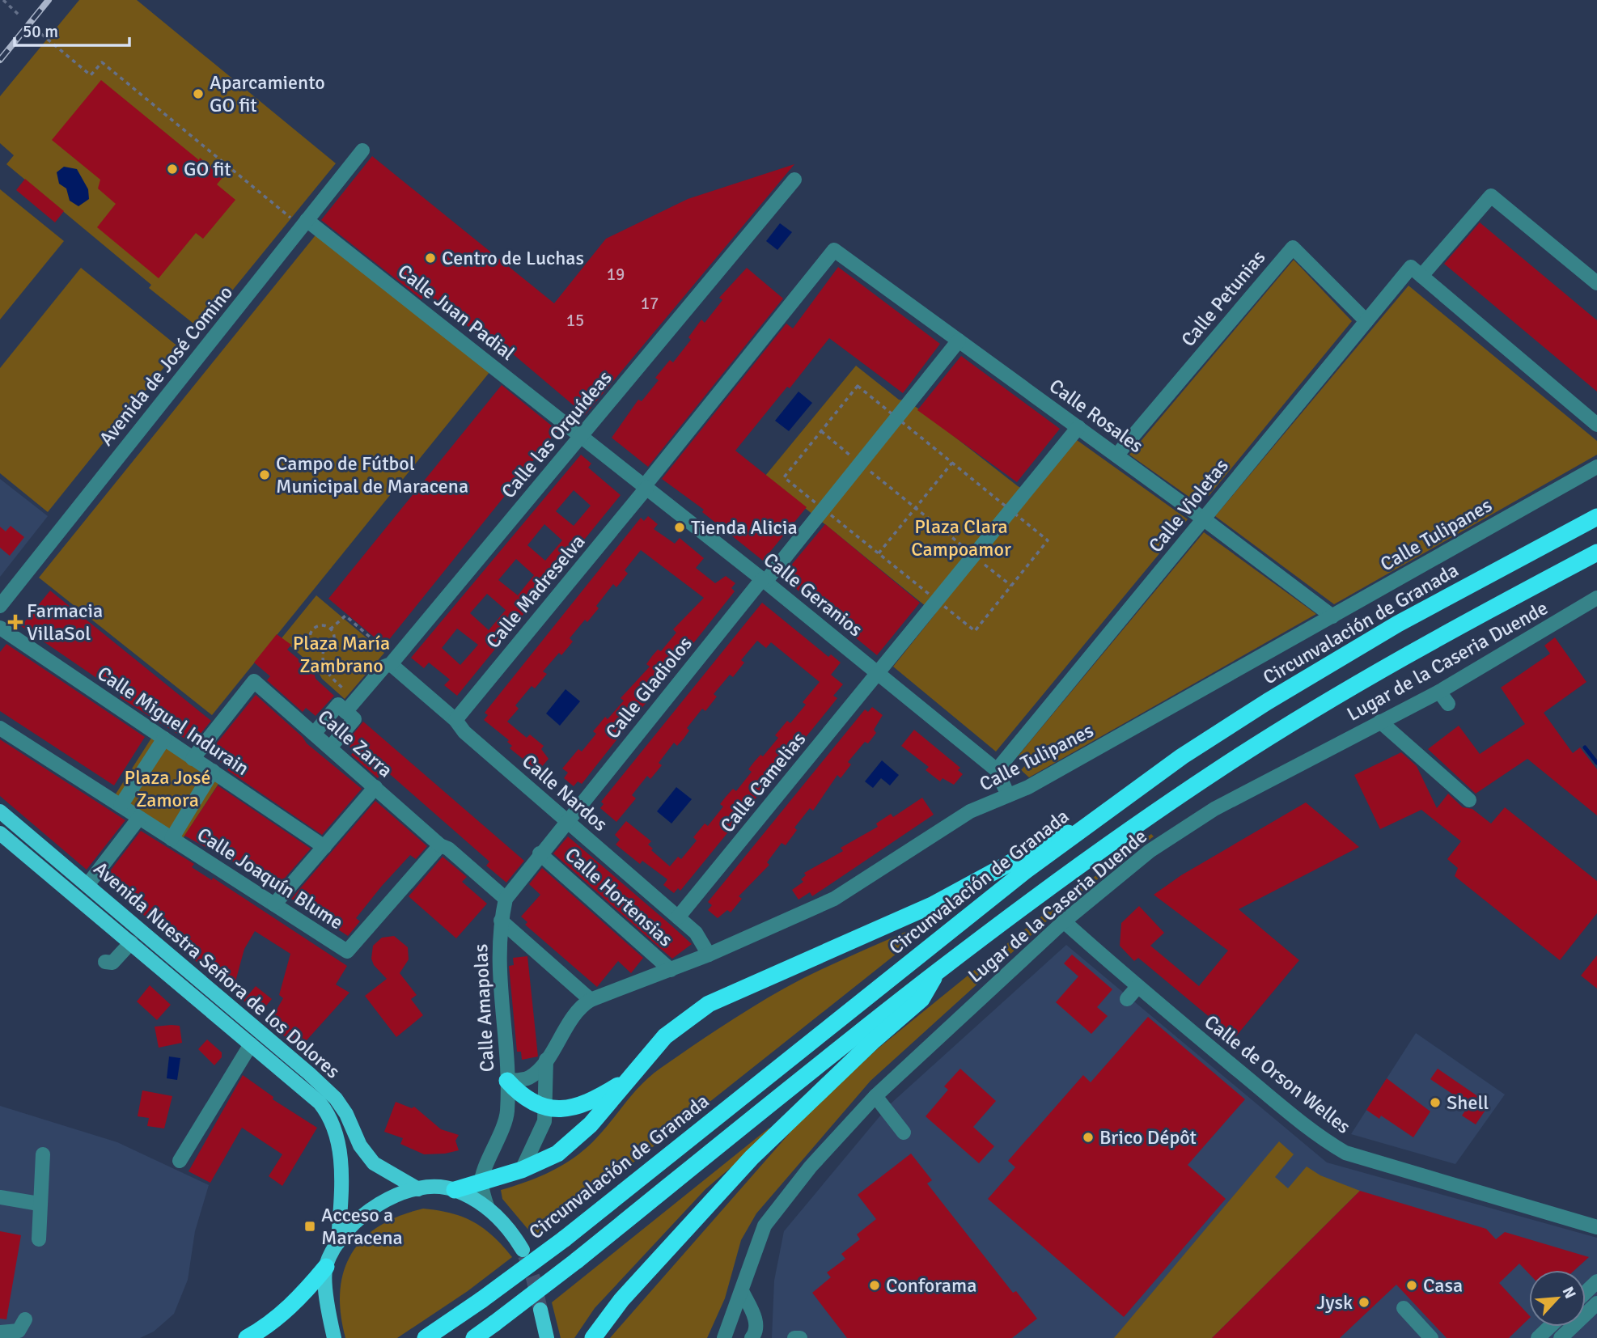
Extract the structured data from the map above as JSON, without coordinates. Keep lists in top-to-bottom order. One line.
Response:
{"streets":{"highway":["Circunvalación de Granada"],"main road":["Avenida Nuestra Señora de los Dolores"],"street":["Calle Petunias","Calle Juan Padial","Avenida de José Comino","Calle Rosales","Calle las Orquídeas","Calle Violetas","Calle Tulipanes","Calle Madreselva","Calle Geranios","Lugar de la Caseria Duende","Calle Gladiolos","Calle Miguel Indurain","Calle Zarra","Calle Camelias","Calle Nardos","Calle Joaquín Blume","Calle Hortensias","Calle Amapolas","Calle de Orson Welles"]},"crossings":[["Calle Petunias","Calle Rosales"],["Calle Petunias","Calle Violetas"],["Calle Juan Padial","Avenida de José Comino"],["Calle Juan Padial","Calle las Orquídeas"],["Calle Juan Padial","Calle Geranios"],["Calle Rosales","Calle Violetas"],["Calle Rosales","Calle Tulipanes"],["Calle Rosales","Calle Madreselva"],["Calle las Orquídeas","Calle Geranios"],["Calle las Orquídeas","Calle Nardos"],["Calle Violetas","Calle Geranios"],["Calle Tulipanes","Calle Geranios"],["Calle Tulipanes","Calle Nardos"],["Calle Tulipanes","Calle Hortensias"],["Calle Tulipanes","Calle Amapolas"],["Calle Madreselva","Calle Geranios"],["Calle Madreselva","Calle Nardos"],["Calle Geranios","Calle Gladiolos"],["Calle Geranios","Calle Camelias"],["Lugar de la Caseria Duende","Calle de Orson Welles"],["Calle Gladiolos","Calle Nardos"],["Calle Gladiolos","Calle Amapolas"],["Calle Miguel Indurain","Calle Zarra"],["Calle Zarra","Calle Joaquín Blume"],["Calle Zarra","Calle Amapolas"],["Calle Camelias","Calle Nardos"],["Calle Nardos","Calle Amapolas"],["Calle Hortensias","Calle Amapolas"]],"parks":["Plaza Clara Campoamor","Plaza María Zambrano","Plaza José Zamora"],"places":{"other":["Aparcamiento GO fit","GO fit","Centro de Luchas","Campo de Fútbol Municipal de Maracena","Tienda Alicia","Shell","Brico Dépôt","Conforama","Casa","Jysk"],"health":["Farmacia VillaSol"],"transit":["Acceso a Maracena"]},"house_numbers":["19","17","15"],"scale_bar":"50 m","north":"top right"}
